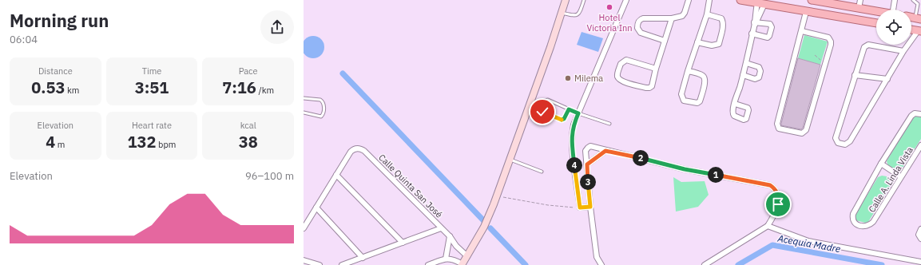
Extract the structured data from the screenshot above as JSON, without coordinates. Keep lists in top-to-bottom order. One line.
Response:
{"streets":{"street":["Calle A. Linda Vista","Calle Quinta San José"]},"water":["Acequia Madre"],"places":["Hotel Victoria Inn","Milema"],"page":{"heading":["Morning run","06:04"],"stats":[["Distance","0.53 km"],["Time","3:51"],["Pace","7:16 /km"],["Elevation","4 m"],["Heart rate","132 bpm"],["kcal","38"]],"pins":["2","4","1","3"],"chart":["Elevation","96–100 m"]}}
